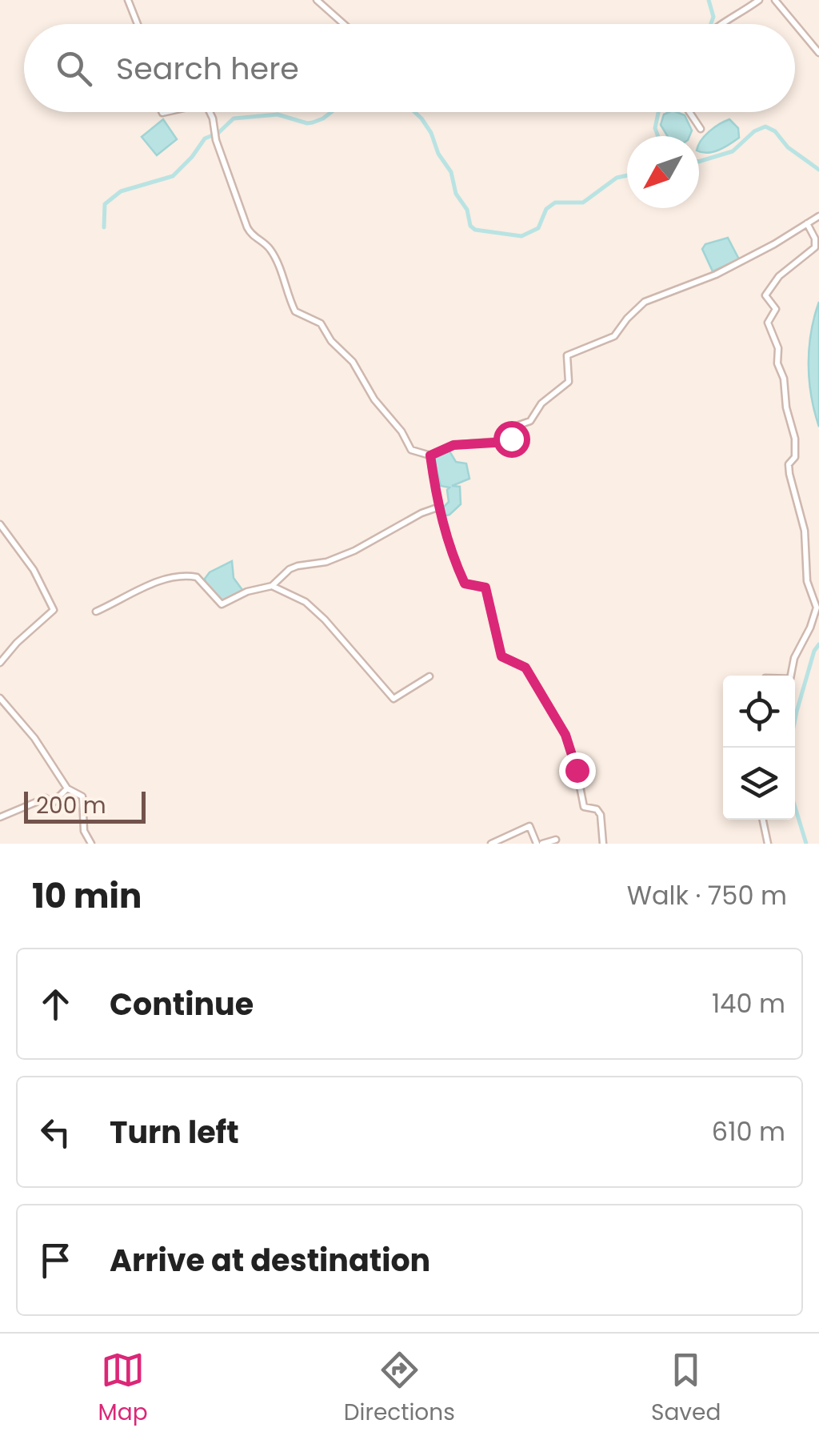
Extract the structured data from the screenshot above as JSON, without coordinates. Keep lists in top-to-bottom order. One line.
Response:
{"scale_bar":"200 m","north":"bottom left","page":{"search":"Search here","scale":"200 m","heading":["10 min","Walk · 750 m"],"list":[["Continue","140 m"],["Turn left","610 m"],"Arrive at destination"],"nav":["Map","Directions","Saved"]}}
